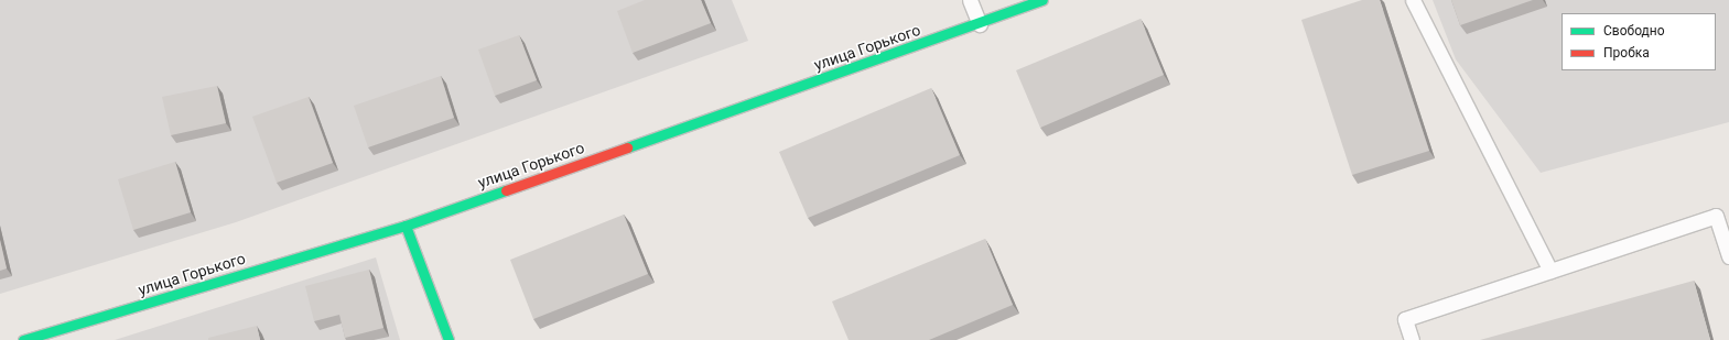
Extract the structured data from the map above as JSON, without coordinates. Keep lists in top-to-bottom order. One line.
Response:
{"streets":{"main road":["улица Горького"]},"legend":["Свободно","Пробка"]}
